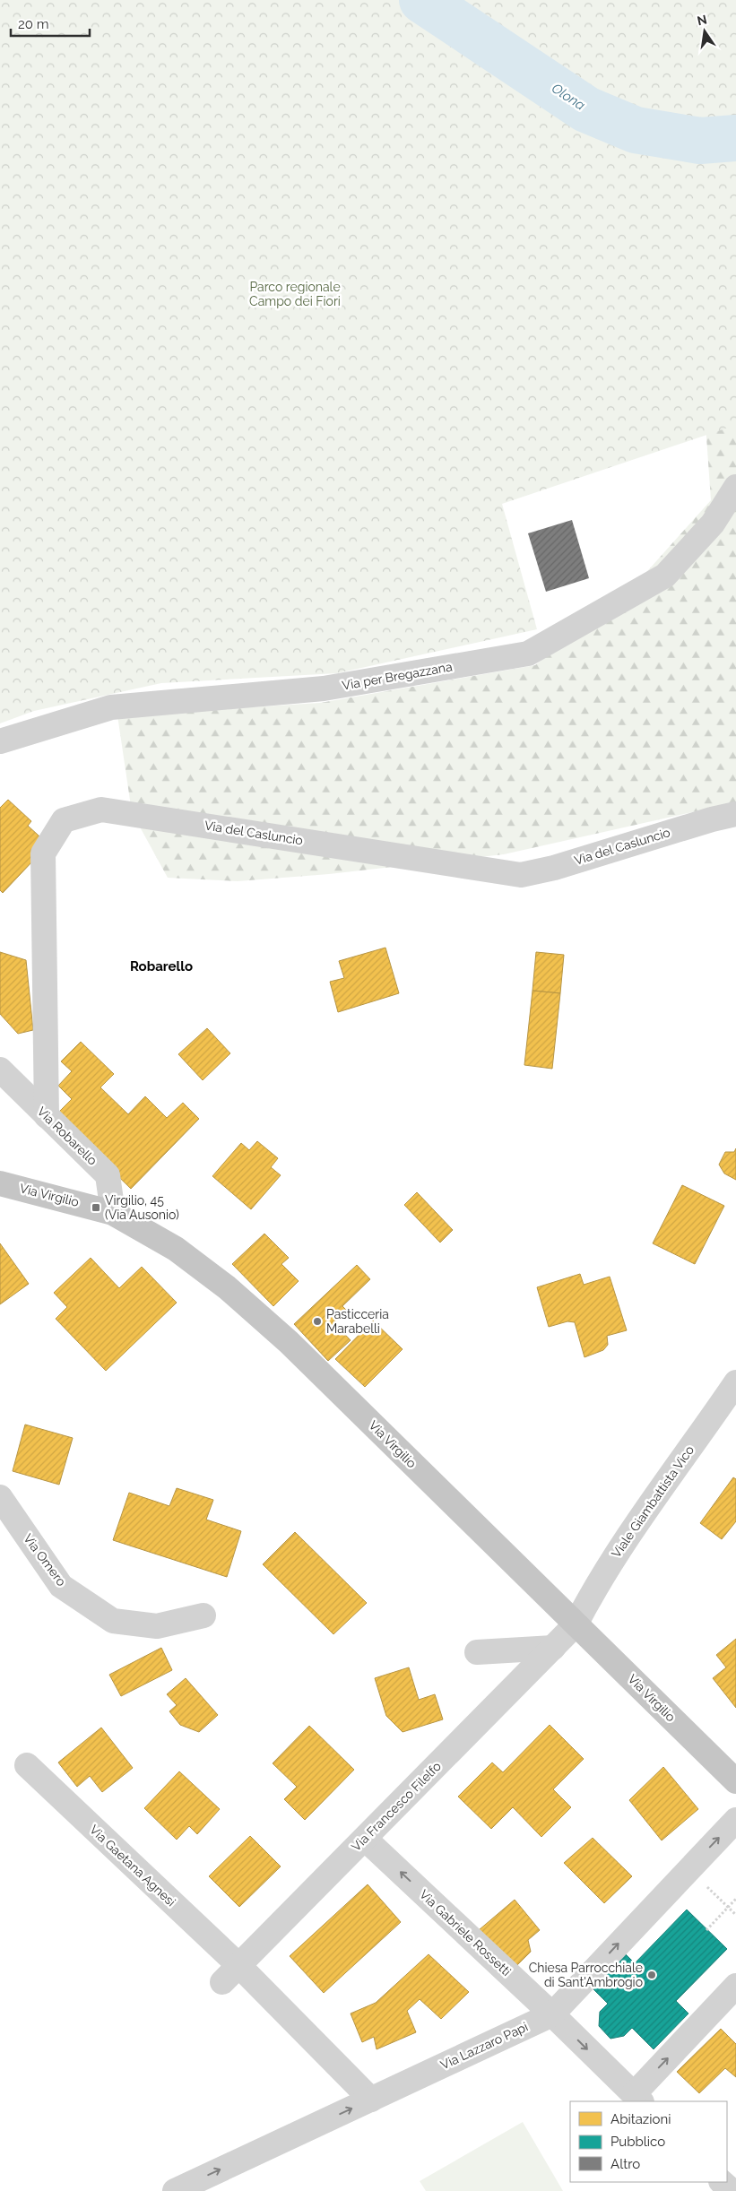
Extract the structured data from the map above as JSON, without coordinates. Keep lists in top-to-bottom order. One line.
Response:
{"streets":{"main road":["Via Virgilio"],"street":["Via per Bregazzana","Via del Casluncio","Via Robarello","Viale Giambattista Vico","Via Omero","Via Francesco Filelfo","Via Gaetana Agnesi","Via Gabriele Rossetti","Via Lazzaro Papi"]},"crossings":[["Via del Casluncio","Via Robarello"],["Via Robarello","Via Virgilio"],["Via Virgilio","Viale Giambattista Vico"],["Via Virgilio","Via Francesco Filelfo"],["Viale Giambattista Vico","Via Francesco Filelfo"],["Via Francesco Filelfo","Via Gaetana Agnesi"],["Via Francesco Filelfo","Via Gabriele Rossetti"],["Via Gaetana Agnesi","Via Lazzaro Papi"],["Via Gabriele Rossetti","Via Lazzaro Papi"]],"districts":["Robarello"],"water":["Olona"],"parks":["Parco regionale Campo dei Fiori"],"places":{"transit":["Virgilio, 45 (Via Ausonio)"],"other":["Pasticceria Marabelli","Chiesa Parrocchiale di Sant'Ambrogio"]},"legend":["Abitazioni","Pubblico","Altro"],"scale_bar":"20 m","north":"top"}
